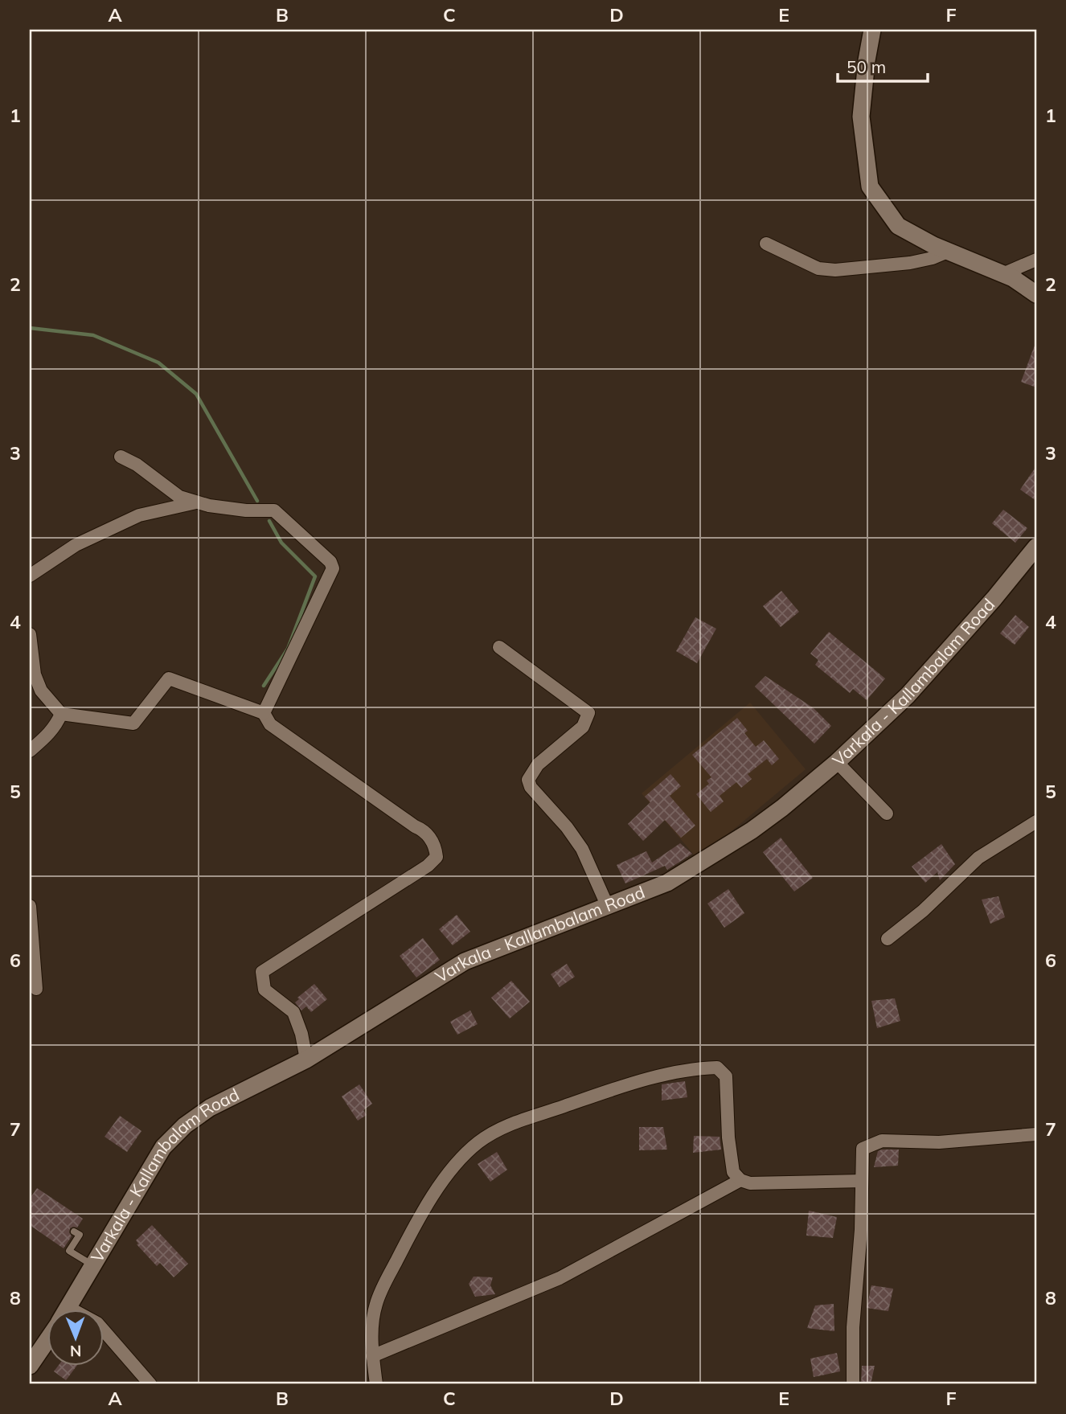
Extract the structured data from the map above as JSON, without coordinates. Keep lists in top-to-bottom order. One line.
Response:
{"streets":{"main road":["Varkala - Kallambalam Road"]},"scale_bar":"50 m","north":"bottom","grid":{"columns":["A","B","C","D","E","F"],"rows":["1","2","3","4","5","6","7","8"]}}
